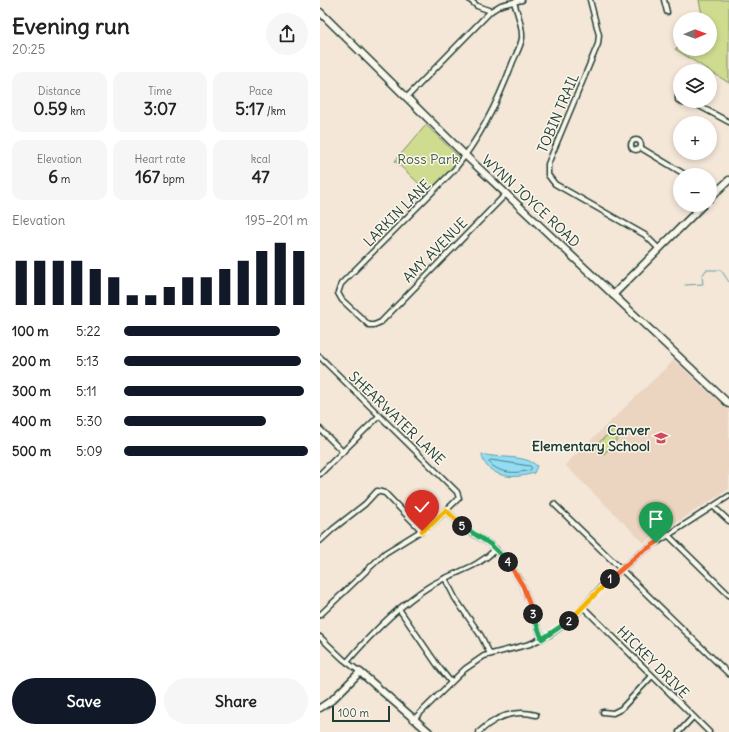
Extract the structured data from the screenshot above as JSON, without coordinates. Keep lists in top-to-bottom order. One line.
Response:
{"streets":{"street":["TOBIN TRAIL","WYNN JOYCE ROAD","LARKIN LANE","AMY AVENUE","SHEARWATER LANE","HICKEY DRIVE"]},"crossings":[["WYNN JOYCE ROAD","LARKIN LANE"],["WYNN JOYCE ROAD","AMY AVENUE"],["LARKIN LANE","AMY AVENUE"]],"parks":["Ross Park"],"places":{"school or university":["Carver Elementary School"]},"scale_bar":"100 m","north":"right","page":{"heading":["Evening run","20:25"],"map_buttons":["+","−"],"stats":[["Distance","0.59 km"],["Time","3:07"],["Pace","5:17 /km"],["Elevation","6 m"],["Heart rate","167 bpm"],["kcal","47"]],"chart":["Elevation","195–201 m"],"list":[{"name":"100 m","note":"5:22"},{"name":"200 m","note":"5:13"},{"name":"300 m","note":"5:11"},{"name":"400 m","note":"5:30"},{"name":"500 m","note":"5:09"}],"pins":["5","4","1","3","2"],"buttons":["Save","Share"],"scale":"100 m"}}
